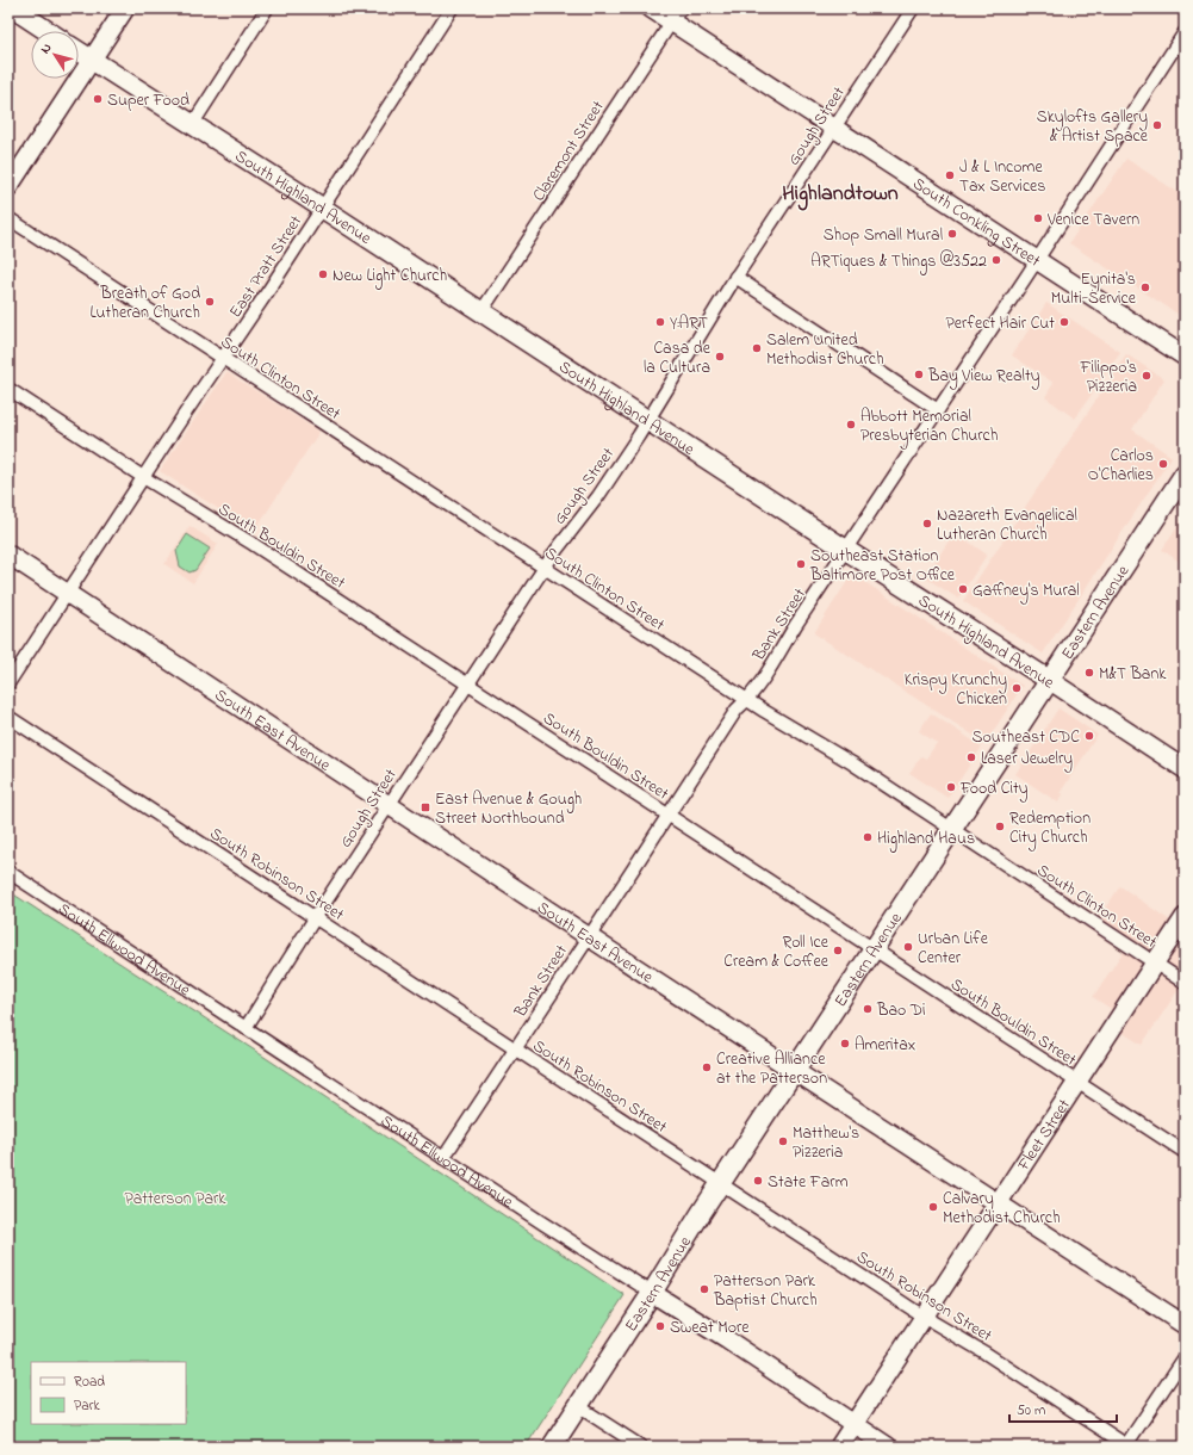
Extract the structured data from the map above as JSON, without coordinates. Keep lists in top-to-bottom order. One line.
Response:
{"streets":{"main road":["South Highland Avenue","Eastern Avenue"],"street":["Gough Street","Claremont Street","South Conkling Street","East Pratt Street","South Clinton Street","South Bouldin Street","Bank Street","South East Avenue","South Robinson Street","South Ellwood Avenue","Fleet Street"]},"crossings":[["Gough Street","South Highland Avenue"],["Gough Street","South Conkling Street"],["Gough Street","South Clinton Street"],["Gough Street","South Bouldin Street"],["Gough Street","South East Avenue"],["Gough Street","South Robinson Street"],["Gough Street","South Ellwood Avenue"],["Claremont Street","South Highland Avenue"],["Claremont Street","South Conkling Street"],["South Highland Avenue","East Pratt Street"],["South Highland Avenue","Eastern Avenue"],["South Highland Avenue","Bank Street"],["South Conkling Street","Bank Street"],["East Pratt Street","South Clinton Street"],["East Pratt Street","South Bouldin Street"],["East Pratt Street","South East Avenue"],["South Clinton Street","Eastern Avenue"],["South Clinton Street","Bank Street"],["South Clinton Street","Fleet Street"],["South Bouldin Street","Eastern Avenue"],["South Bouldin Street","Bank Street"],["South Bouldin Street","Fleet Street"],["Eastern Avenue","South East Avenue"],["Eastern Avenue","South Robinson Street"],["Eastern Avenue","South Ellwood Avenue"],["Bank Street","South East Avenue"],["Bank Street","South Robinson Street"],["Bank Street","South Ellwood Avenue"],["South East Avenue","Fleet Street"],["South Robinson Street","Fleet Street"],["South Ellwood Avenue","Fleet Street"]],"districts":["Highlandtown"],"parks":["Patterson Park"],"places":{"other":["Super Food","Skylofts Gallery & Artist Space","J & L Income Tax Services","Venice Tavern","Shop Small Mural","ARTiques & Things @3522","New Light Church","Eynita's Multi-Service","Breath of God Lutheran Church","Y:ART","Perfect Hair Cut","Salem United Methodist Church","Casa de la Cultura","Bay View Realty","Filippo's Pizzeria","Abbott Memorial Presbyterian Church","Carlos O'Charlies","Nazareth Evangelical Lutheran Church","Southeast Station Baltimore Post Office","Gaffney's Mural","M&T Bank","Krispy Krunchy Chicken","Southeast CDC","Laser Jewelry","Food City","Redemption City Church","Highland Haus","Urban Life Center","Roll Ice Cream & Coffee","Bao Di","Ameritax","Creative Alliance at the Patterson","Matthew's Pizzeria","State Farm","Calvary Methodist Church","Patterson Park Baptist Church","Sweat More"],"transit":["East Avenue & Gough Street Northbound"]},"legend":["Road","Park"],"scale_bar":"50 m","north":"top left"}
